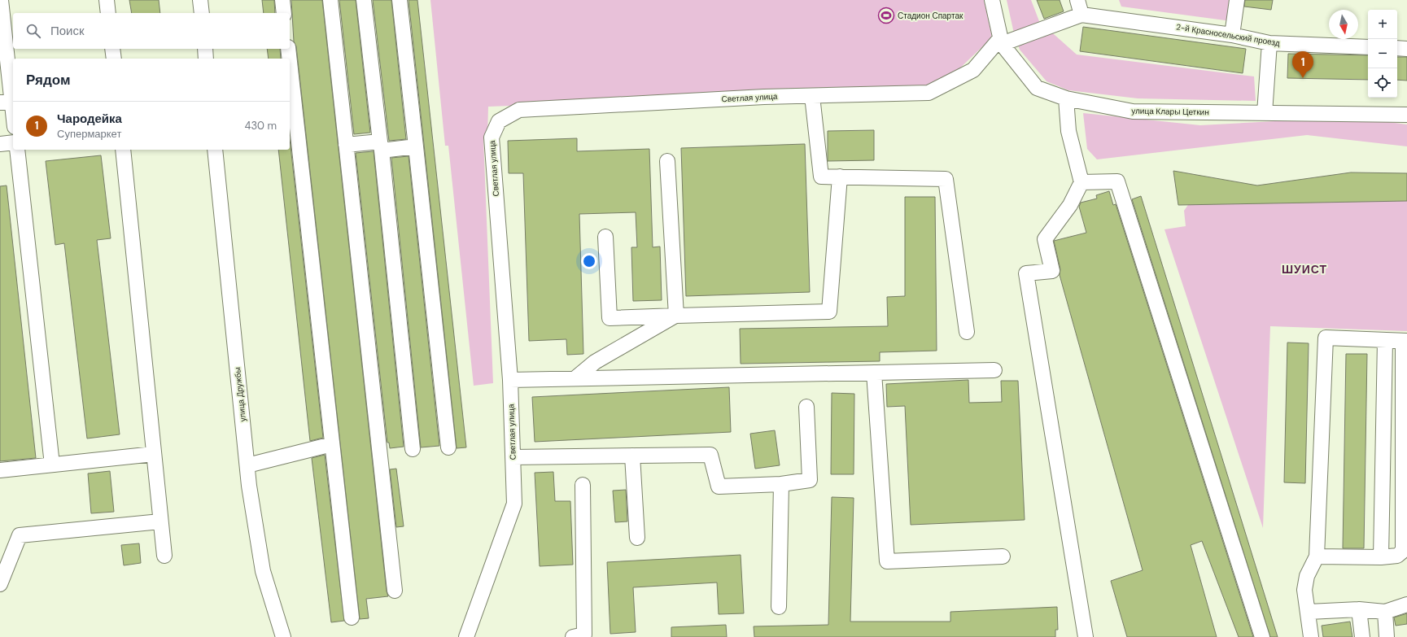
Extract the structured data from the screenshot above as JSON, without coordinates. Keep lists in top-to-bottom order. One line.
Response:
{"streets":{"street":["2-й Красносельский проезд","Светлая улица","улица Клары Цеткин","улица Дружбы"]},"crossings":[["Светлая улица","улица Клары Цеткин"]],"districts":["ШУИСТ"],"places":{"sports":["Стадион Спартак"]},"north":"bottom","page":{"map_buttons":["+","−"],"search":"Поиск","pins":"1","heading":"Рядом","list":[{"mark":"1","name":"Чародейка","note":"Супермаркет","value":"430 m"}]}}
